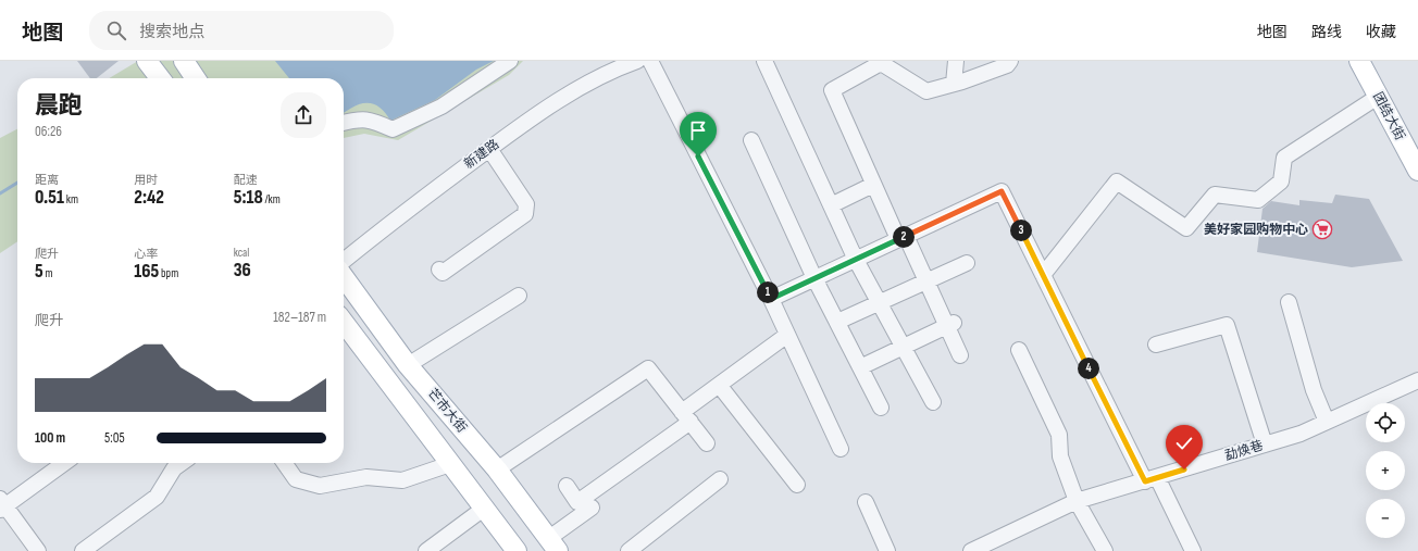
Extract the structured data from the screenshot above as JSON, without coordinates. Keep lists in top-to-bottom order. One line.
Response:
{"streets":{"main road":["团结大街","芒市大街"],"street":["新建路","勐焕巷"]},"places":{"supermarket":["美好家园购物中心"]},"page":{"header":"地图","search":"搜索地点","nav":["地图","路线","收藏"],"heading":["晨跑","06:26"],"stats":[["距离","0.51 km"],["用时","2:42"],["配速","5:18 /km"],["爬升","5 m"],["心率","165 bpm"],["kcal","36"]],"pins":["3","2","1","4"],"chart":["爬升","182–187 m"],"map_buttons":["+","−"],"list":[{"name":"100 m","note":"5:05"}]}}
